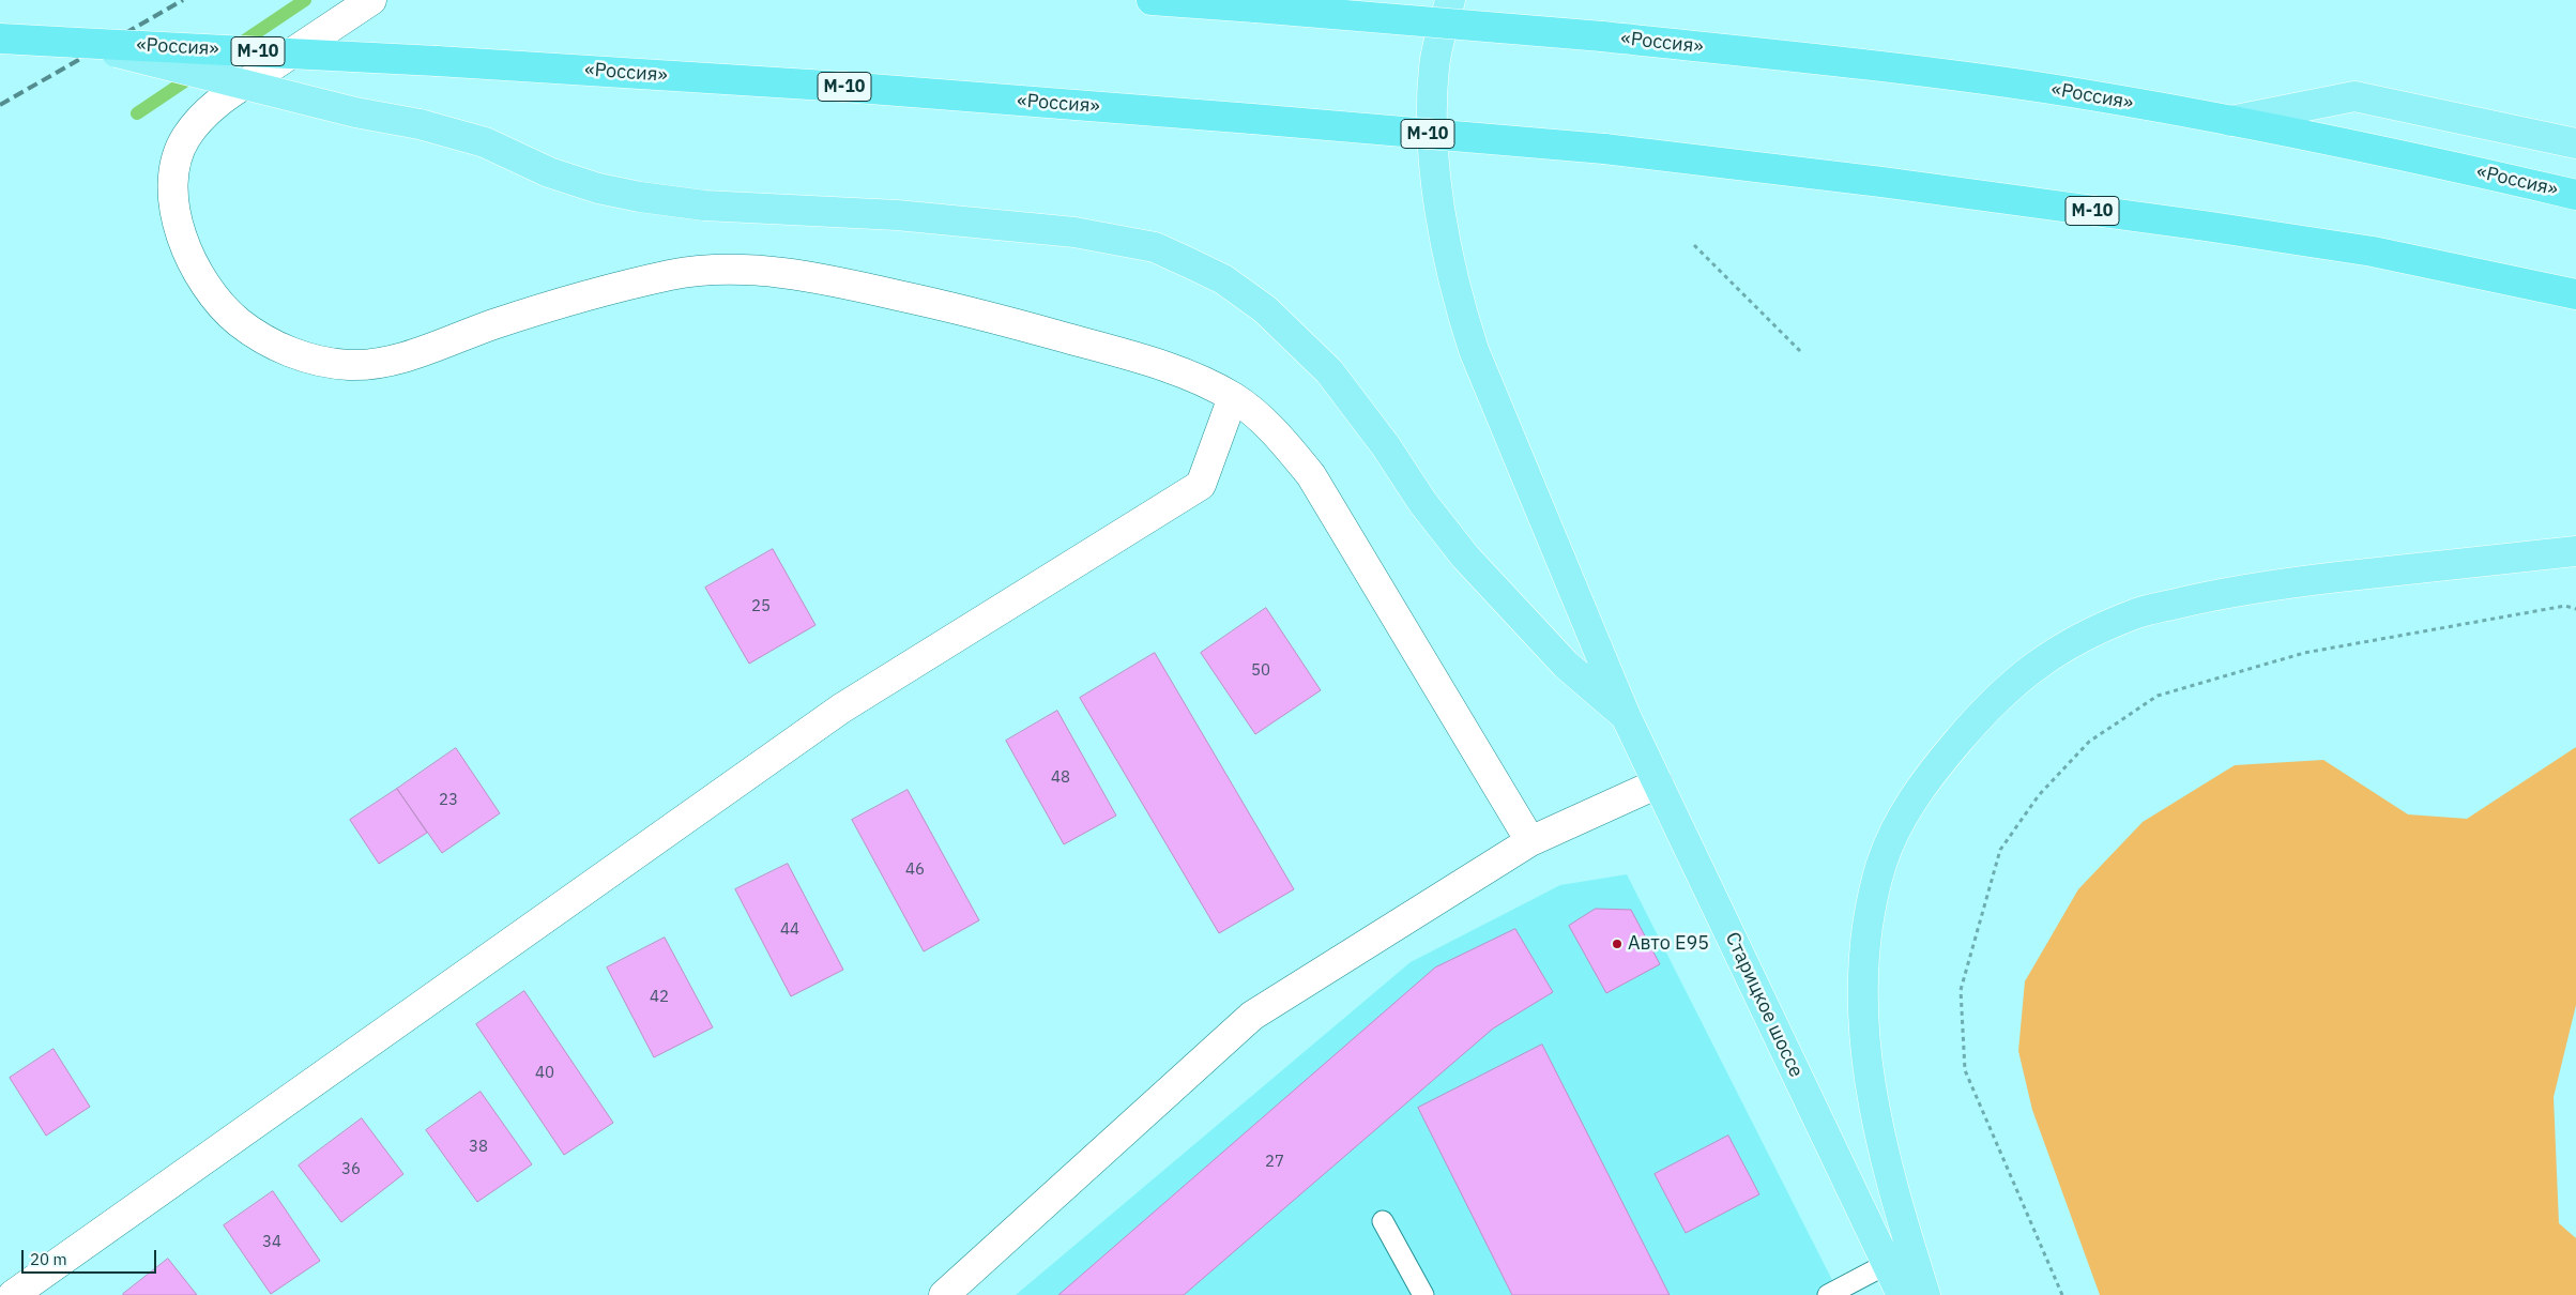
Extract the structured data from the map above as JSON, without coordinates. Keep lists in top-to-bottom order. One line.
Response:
{"streets":{"highway":["«Россия»","М-10"],"main road":["Старицкое шоссе"]},"places":["Авто E95"],"house_numbers":["25","50","48","23","46","44","42","40","38","27","36","34"],"scale_bar":"20 m"}
